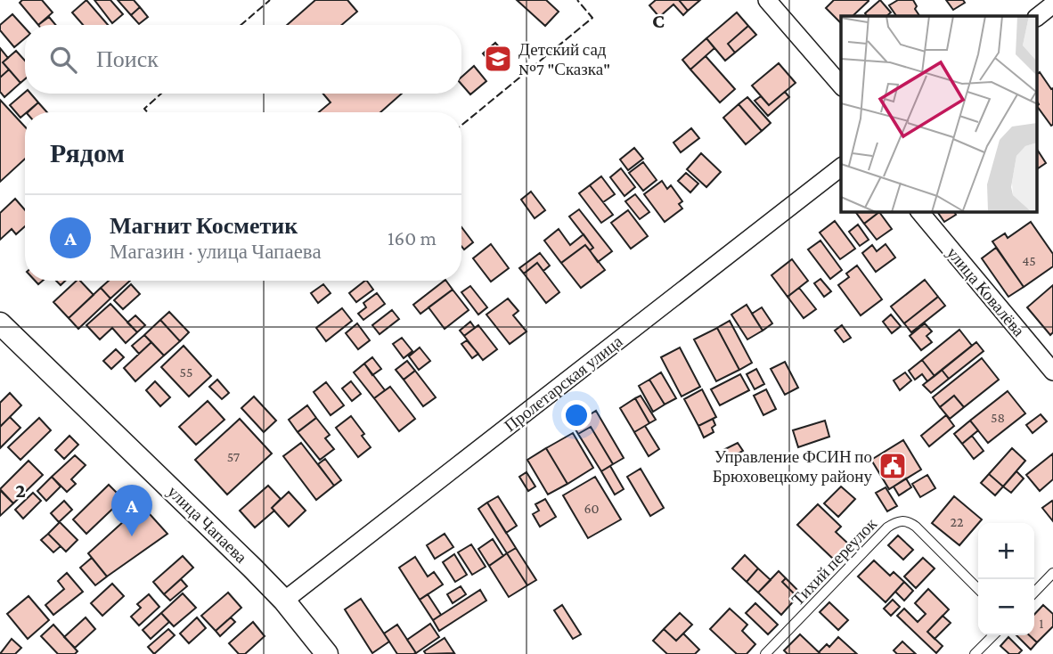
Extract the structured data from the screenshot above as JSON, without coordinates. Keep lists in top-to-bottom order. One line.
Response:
{"streets":{"street":["улица Ковалёва","Пролетарская улица","улица Чапаева"],"lane":["Тихий переулок"]},"crossings":[["Пролетарская улица","улица Чапаева"]],"places":{"school or university":["Детский сад №7 \"Сказка\""],"public building":["Управление ФСИН по Брюховецкому району"]},"house_numbers":["45","55","58","57","60","22","1"],"page":{"search":"Поиск","heading":"Рядом","list":[{"mark":"A","name":"Магнит Косметик","note":"Магазин · улица Чапаева","value":"160 m"}],"pins":"A","map_buttons":["+","−"]},"grid":{"columns":["C"],"rows":["2"]}}
